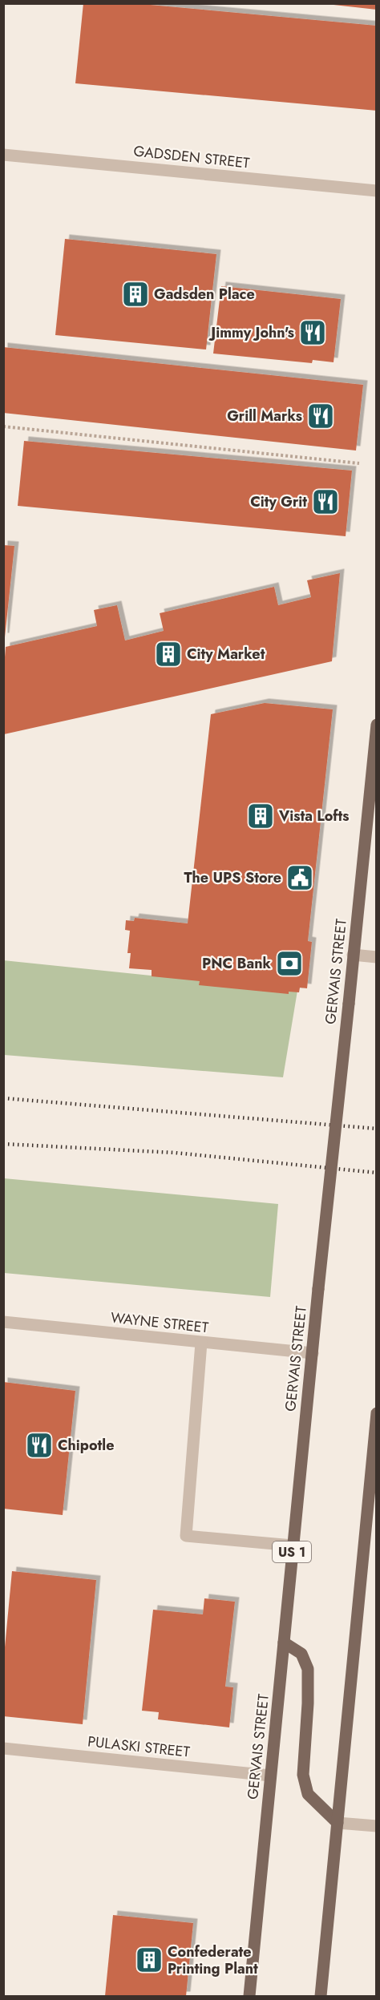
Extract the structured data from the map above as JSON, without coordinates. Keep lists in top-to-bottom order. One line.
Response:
{"streets":{"main road":["GERVAIS STREET","US 1"],"street":["GADSDEN STREET","WAYNE STREET","PULASKI STREET"]},"crossings":[["GERVAIS STREET","WAYNE STREET"],["GERVAIS STREET","PULASKI STREET"]],"places":{"building":["Gadsden Place","City Market","Vista Lofts","Confederate Printing Plant"],"restaurant":["Jimmy John's","Grill Marks","City Grit","Chipotle"],"public building":["The UPS Store"],"bank":["PNC Bank"]}}
